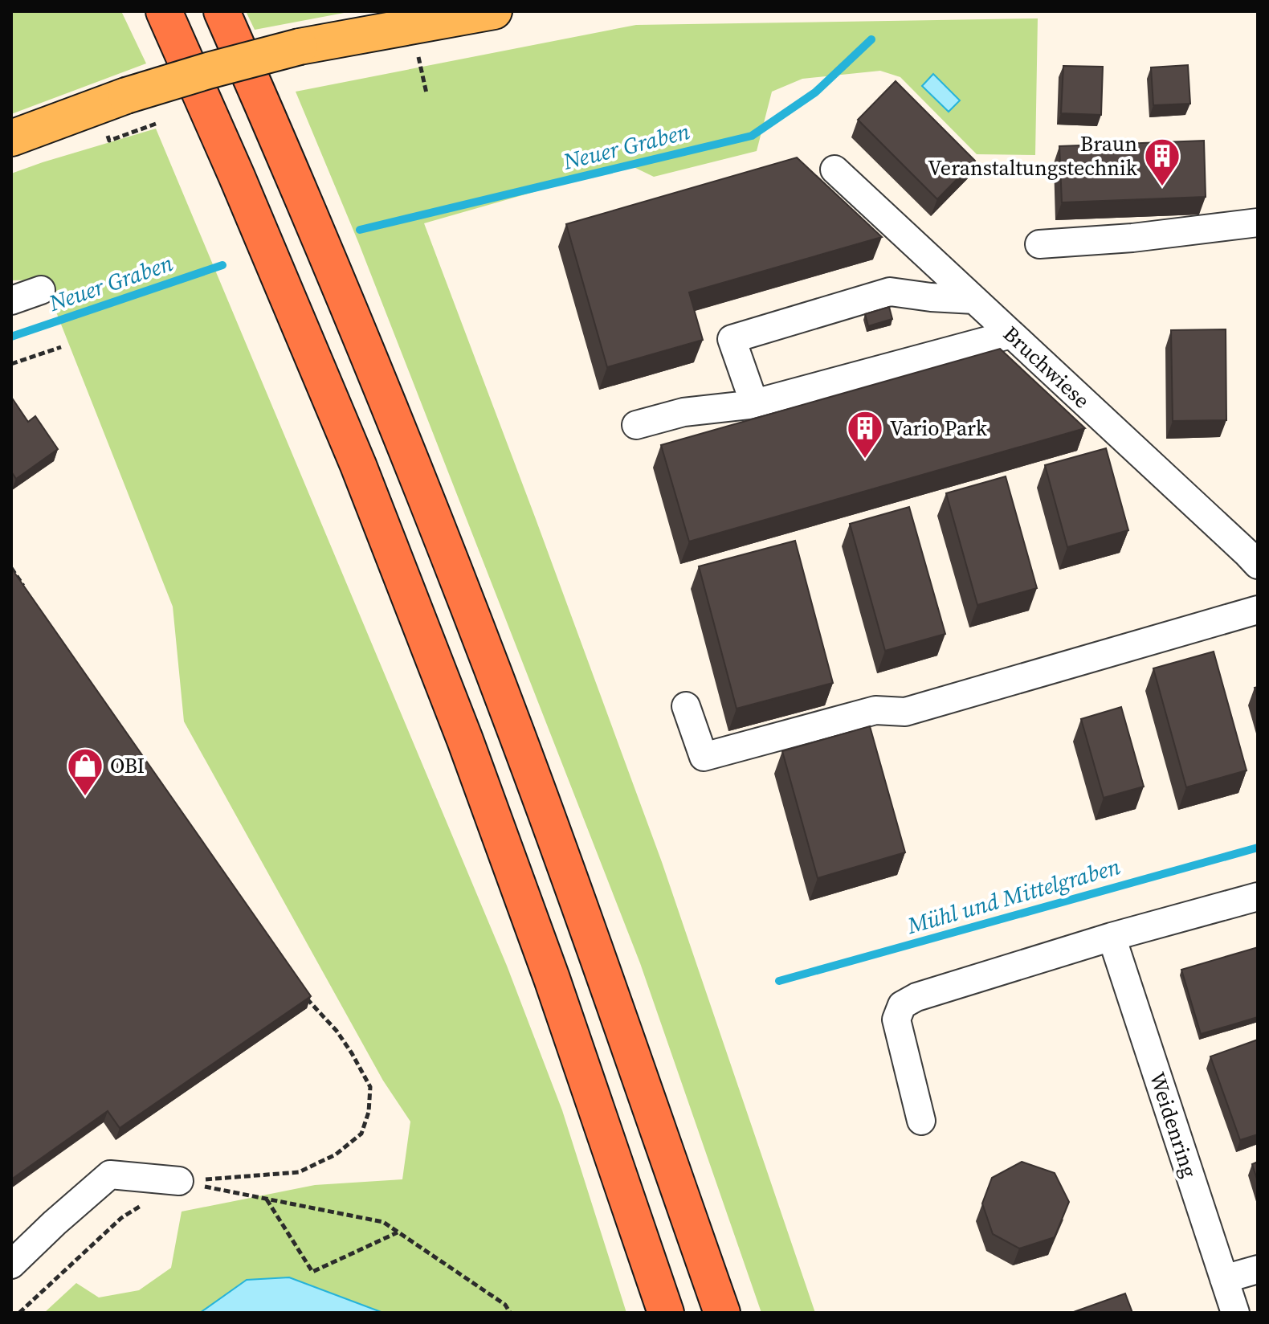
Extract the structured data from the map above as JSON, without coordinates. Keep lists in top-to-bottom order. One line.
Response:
{"streets":{"street":["Bruchwiese","Weidenring"]},"water":["Neuer Graben","Mühl und Mittelgraben"],"places":{"building":["Braun Veranstaltungstechnik","Vario Park"],"shop":["OBI"]}}
